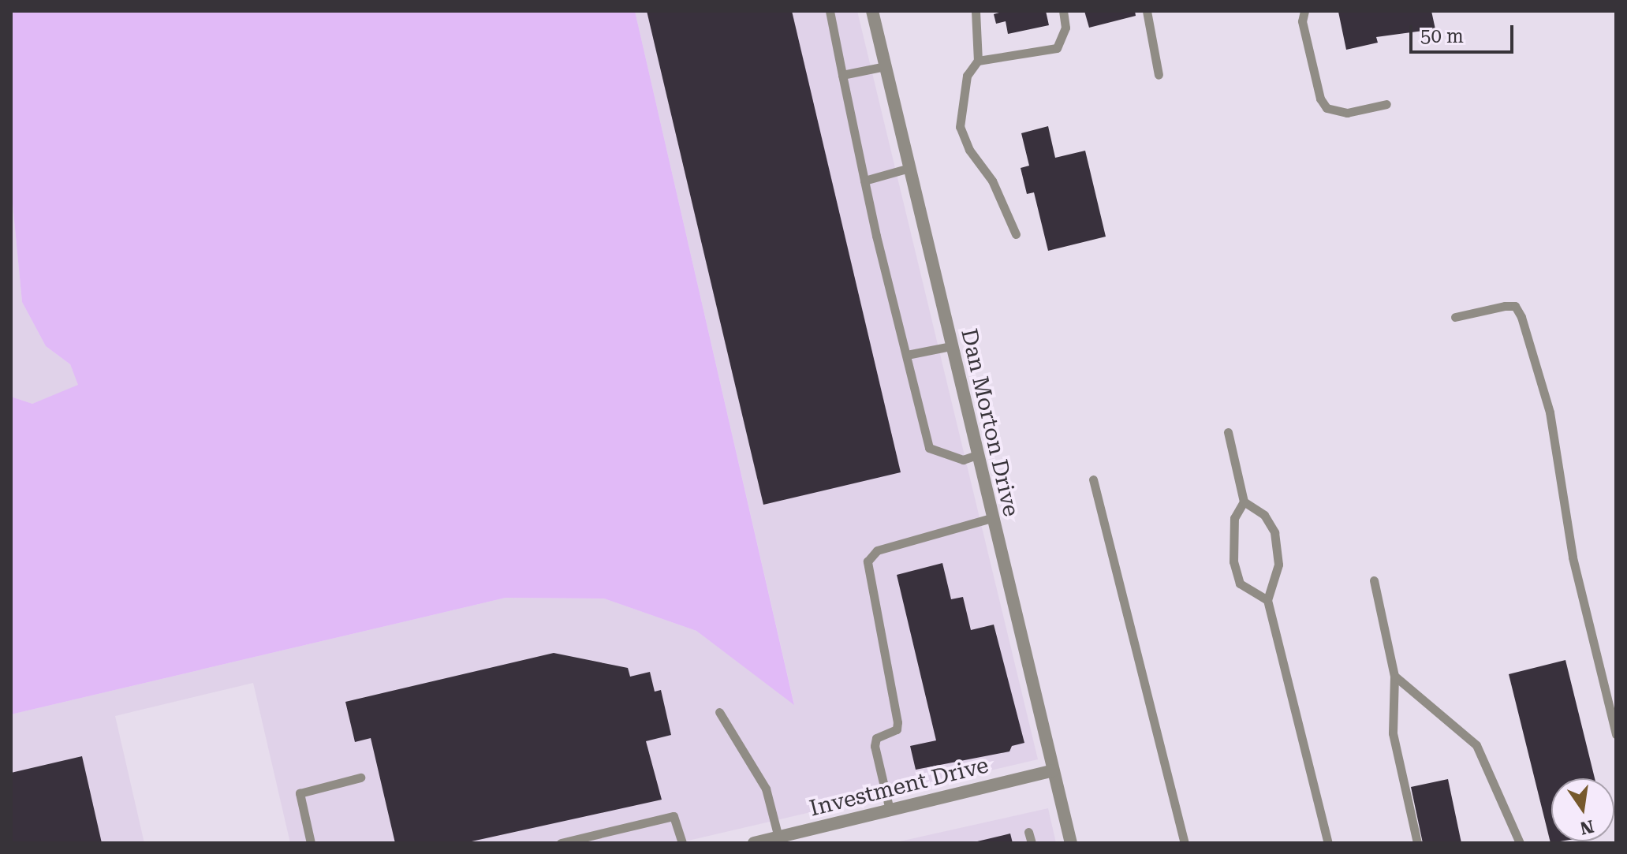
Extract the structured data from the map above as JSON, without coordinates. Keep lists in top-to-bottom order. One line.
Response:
{"streets":{"street":["Dan Morton Drive","Investment Drive"]},"crossings":[["Dan Morton Drive","Investment Drive"]],"scale_bar":"50 m","north":"bottom"}
